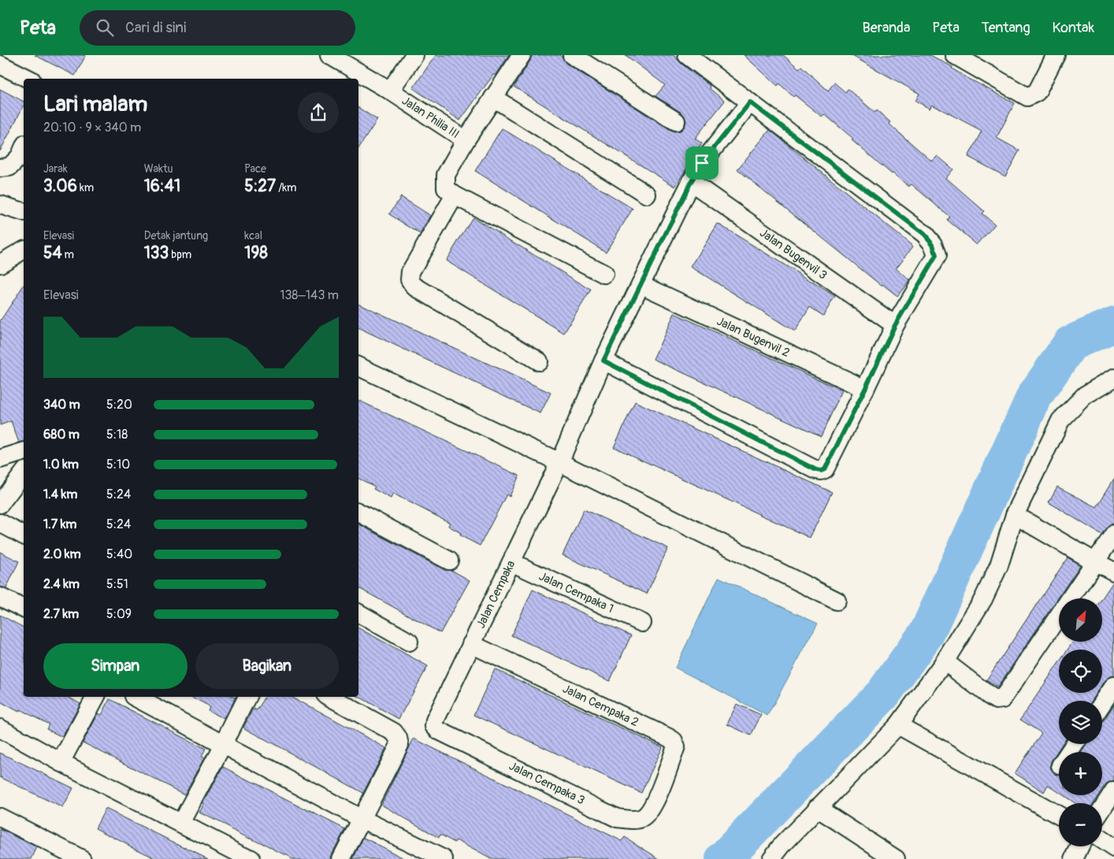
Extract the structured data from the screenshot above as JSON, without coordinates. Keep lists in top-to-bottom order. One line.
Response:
{"streets":{"street":["Jalan Philia III","Jalan Bugenvil 3","Jalan Bugenvil 2","Jalan Cempaka 1","Jalan Cempaka","Jalan Cempaka 2","Jalan Cempaka 3"]},"crossings":[["Jalan Bugenvil 3","Jalan Cempaka"],["Jalan Bugenvil 2","Jalan Cempaka"],["Jalan Cempaka 1","Jalan Cempaka"],["Jalan Cempaka","Jalan Cempaka 2"],["Jalan Cempaka","Jalan Cempaka 3"],["Jalan Cempaka 2","Jalan Cempaka 3"]],"north":"top right","page":{"header":"Peta","search":"Cari di sini","nav":["Beranda","Peta","Tentang","Kontak"],"heading":["Lari malam","20:10 · 9 × 340 m"],"stats":[["Jarak","3.06 km"],["Waktu","16:41"],["Pace","5:27 /km"],["Elevasi","54 m"],["Detak jantung","133 bpm"],["kcal","198"]],"chart":["Elevasi","138–143 m"],"list":[{"name":"340 m","note":"5:20"},{"name":"680 m","note":"5:18"},{"name":"1.0 km","note":"5:10"},{"name":"1.4 km","note":"5:24"},{"name":"1.7 km","note":"5:24"},{"name":"2.0 km","note":"5:40"},{"name":"2.4 km","note":"5:51"},{"name":"2.7 km","note":"5:09"}],"map_buttons":["+","−"],"buttons":["Simpan","Bagikan"]}}
